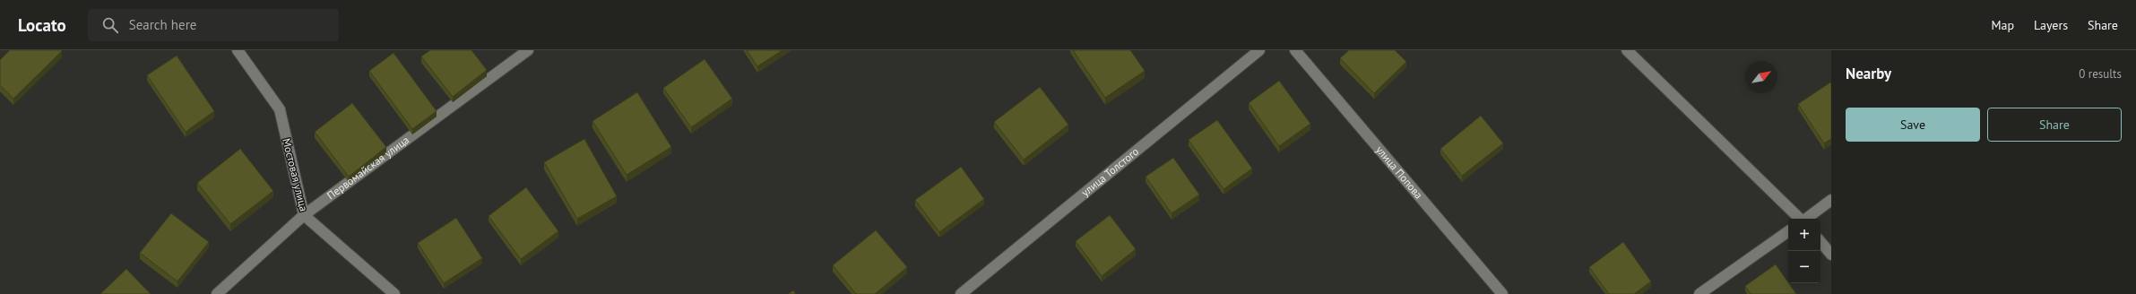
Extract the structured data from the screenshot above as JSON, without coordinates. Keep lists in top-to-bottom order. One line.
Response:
{"streets":{"street":["Первомайская улица","улица Толстого","улица Попова","Мостовая улица"]},"crossings":[["Первомайская улица","Мостовая улица"]],"north":"top right","page":{"header":"Locato","search":"Search here","nav":["Map","Layers","Share"],"heading":["Nearby","0 results"],"buttons":["Save","Share"],"map_buttons":["+","−"]}}
